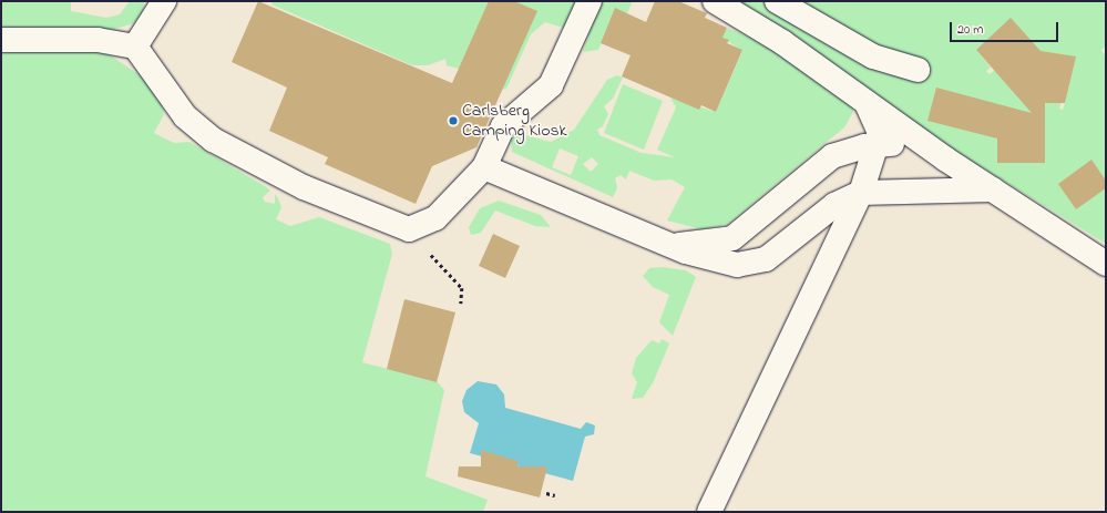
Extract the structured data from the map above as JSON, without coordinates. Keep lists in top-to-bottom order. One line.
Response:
{"places":["Carlsberg Camping Kiosk"],"scale_bar":"20 m"}
